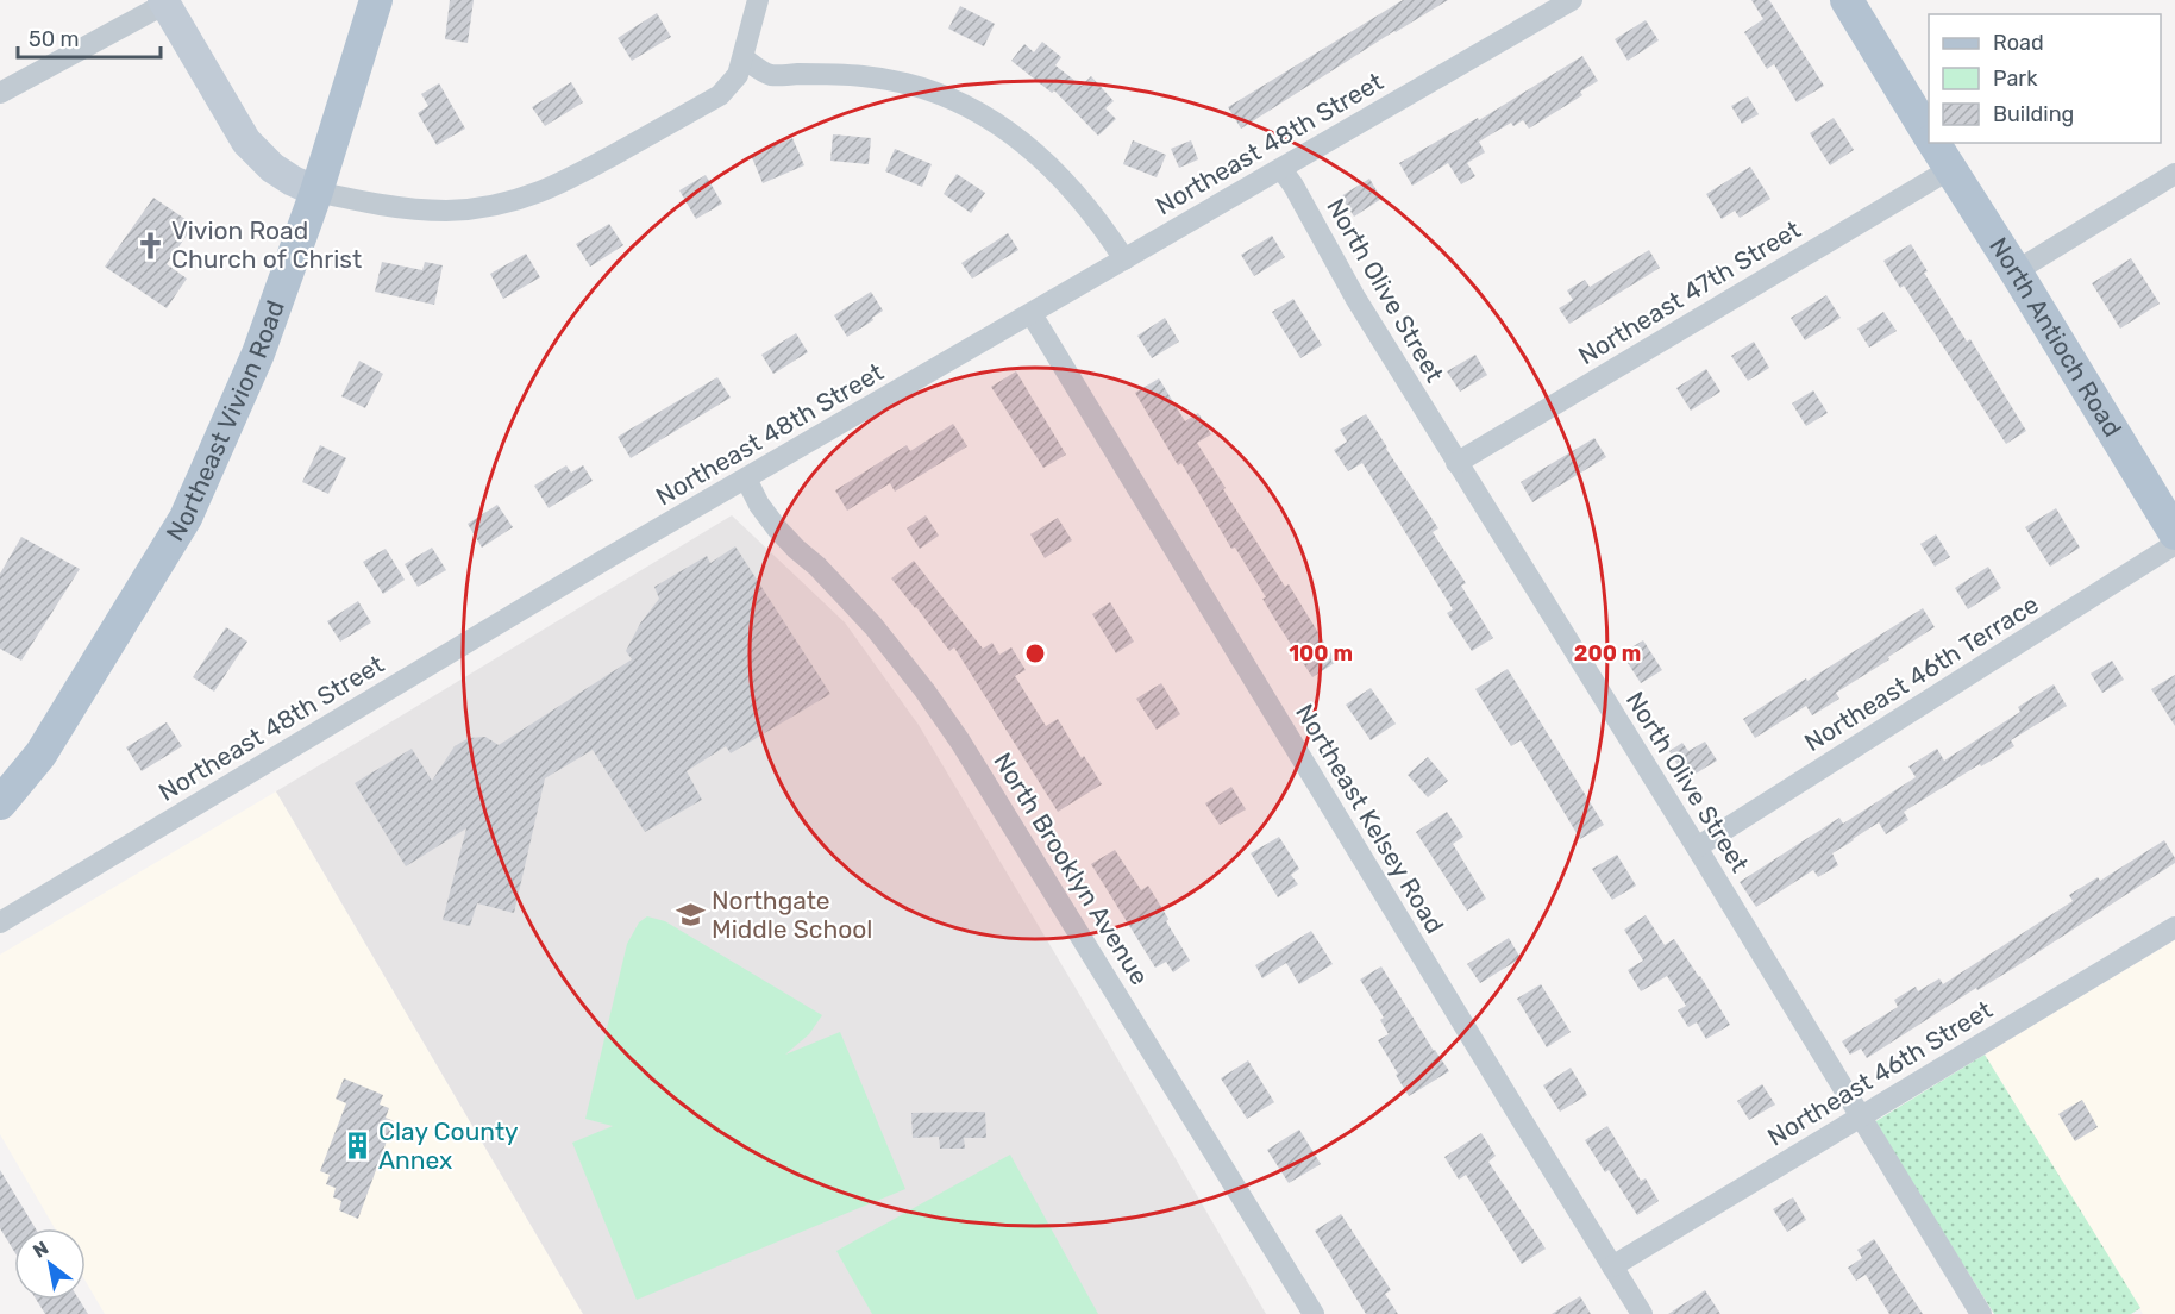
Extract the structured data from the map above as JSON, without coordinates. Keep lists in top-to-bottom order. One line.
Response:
{"streets":{"main road":["North Antioch Road","Northeast Vivion Road"],"street":["Northeast 48th Street","North Olive Street","Northeast 47th Street","Northeast 46th Terrace","Northeast Kelsey Road","North Brooklyn Avenue","Northeast 46th Street"]},"crossings":[["Northeast 48th Street","North Olive Street"],["Northeast 48th Street","Northeast Kelsey Road"],["Northeast 48th Street","North Brooklyn Avenue"],["North Olive Street","Northeast 47th Street"],["North Olive Street","Northeast 46th Terrace"],["North Olive Street","Northeast 46th Street"],["Northeast 47th Street","North Antioch Road"],["Northeast Kelsey Road","Northeast 46th Street"]],"places":{"church":["Vivion Road Church of Christ"],"school or university":["Northgate Middle School"],"building":["Clay County Annex"]},"legend":["Road","Park","Building"],"scale_bar":"50 m","north":"top left","rings":["100 m","200 m"]}
